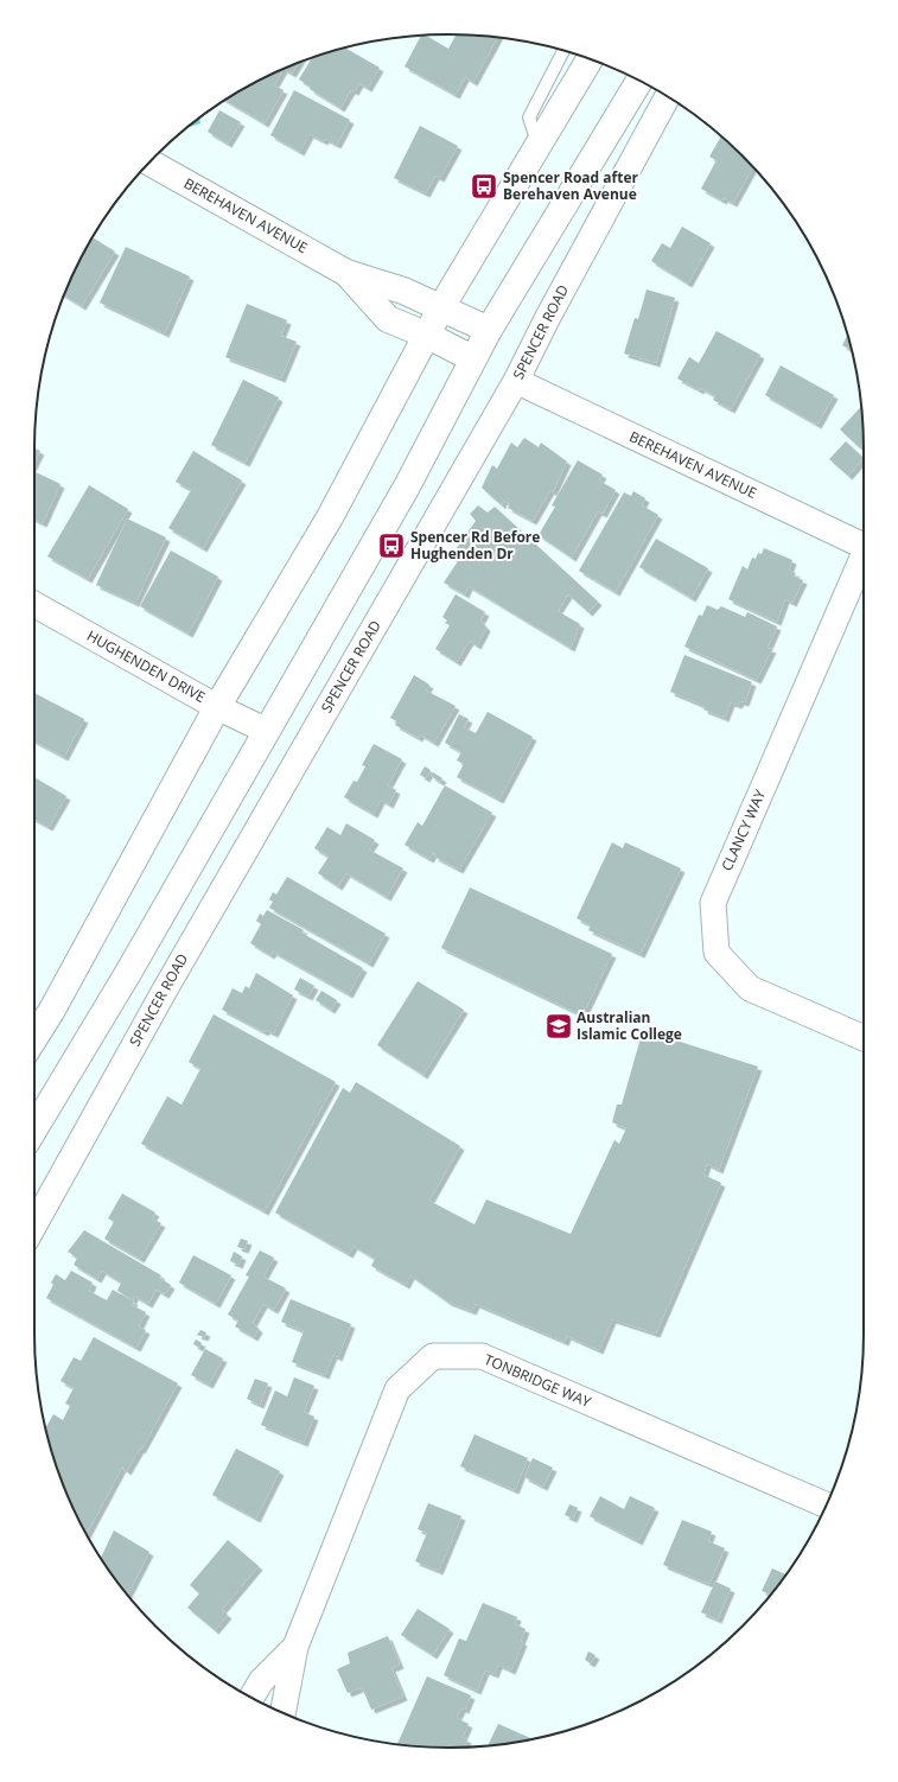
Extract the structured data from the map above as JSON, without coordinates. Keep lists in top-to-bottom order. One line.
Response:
{"streets":{"main road":["BEREHAVEN AVENUE"],"street":["SPENCER ROAD","HUGHENDEN DRIVE","CLANCY WAY","TONBRIDGE WAY"]},"crossings":[["BEREHAVEN AVENUE","SPENCER ROAD"]],"places":{"bus stop":["Spencer Road after Berehaven Avenue","Spencer Rd Before Hughenden Dr"],"school or university":["Australian Islamic College"]}}
